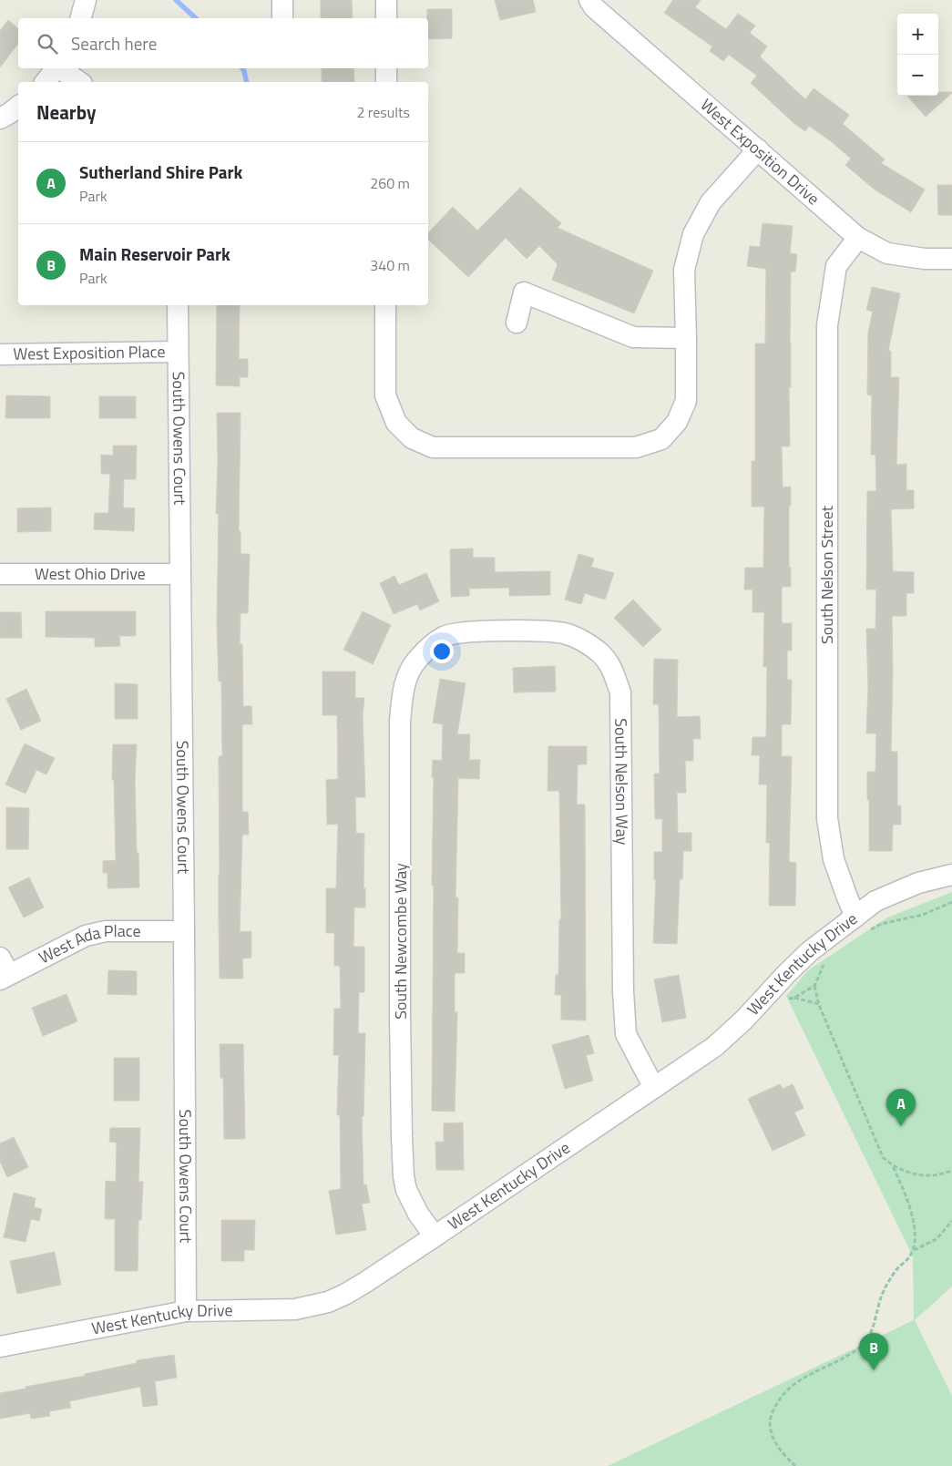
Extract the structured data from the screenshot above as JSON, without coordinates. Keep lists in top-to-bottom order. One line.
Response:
{"streets":{"street":["West Exposition Drive","West Exposition Place","South Owens Court","West Ohio Drive","South Nelson Street","South Nelson Way","South Newcombe Way","West Ada Place","West Kentucky Drive"]},"crossings":[["West Exposition Drive","South Nelson Street"],["West Exposition Place","South Owens Court"],["South Owens Court","West Ohio Drive"],["South Owens Court","West Ada Place"],["South Owens Court","West Kentucky Drive"],["South Nelson Street","West Kentucky Drive"],["South Nelson Way","South Newcombe Way"],["South Nelson Way","West Kentucky Drive"],["South Newcombe Way","West Kentucky Drive"]],"page":{"map_buttons":["+","−"],"search":"Search here","heading":["Nearby","2 results"],"list":[{"mark":"A","name":"Sutherland Shire Park","note":"Park","value":"260 m"},{"mark":"B","name":"Main Reservoir Park","note":"Park","value":"340 m"}],"pins":["A","B"]}}
